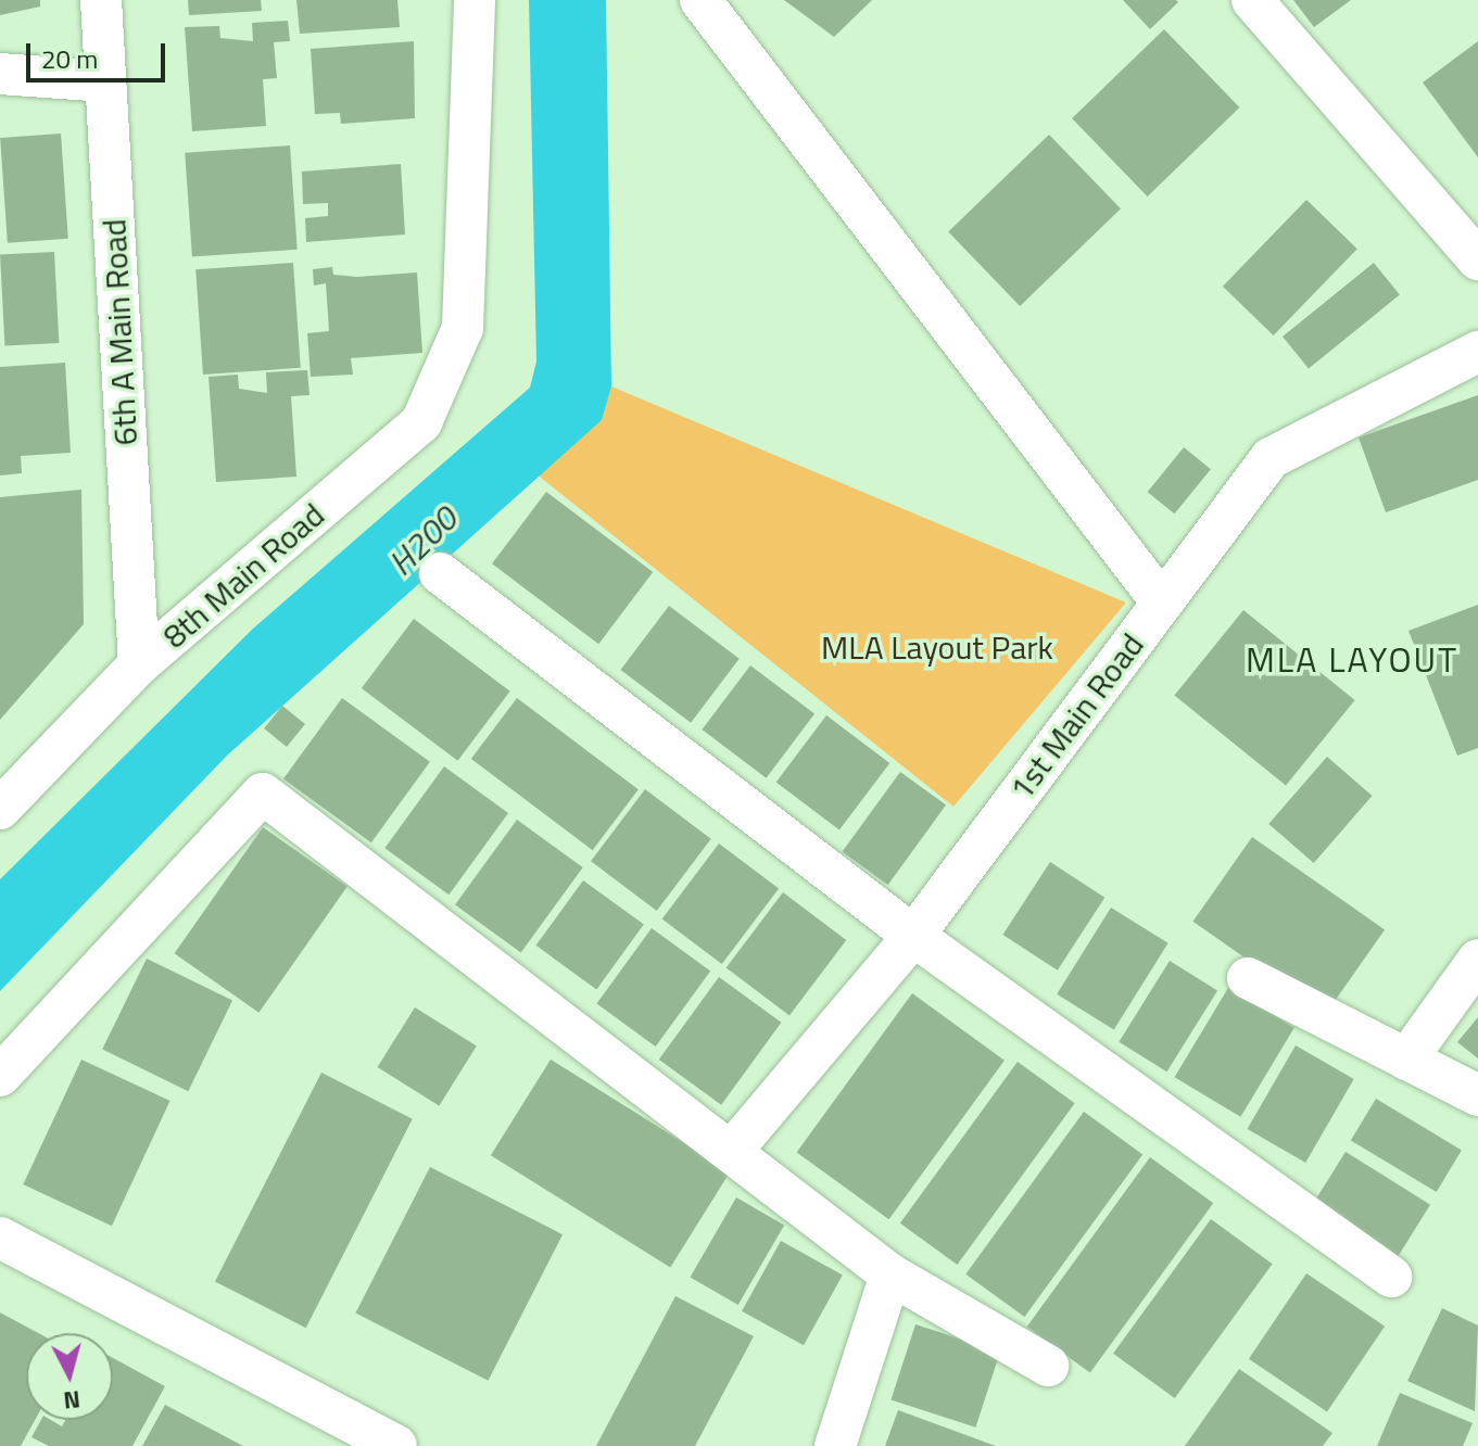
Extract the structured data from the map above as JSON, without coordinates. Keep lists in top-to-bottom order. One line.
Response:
{"streets":{"street":["6th A Main Road","8th Main Road","1st Main Road"]},"crossings":[["6th A Main Road","8th Main Road"]],"districts":["MLA LAYOUT"],"water":["H200"],"parks":["MLA Layout Park"],"scale_bar":"20 m","north":"bottom"}
